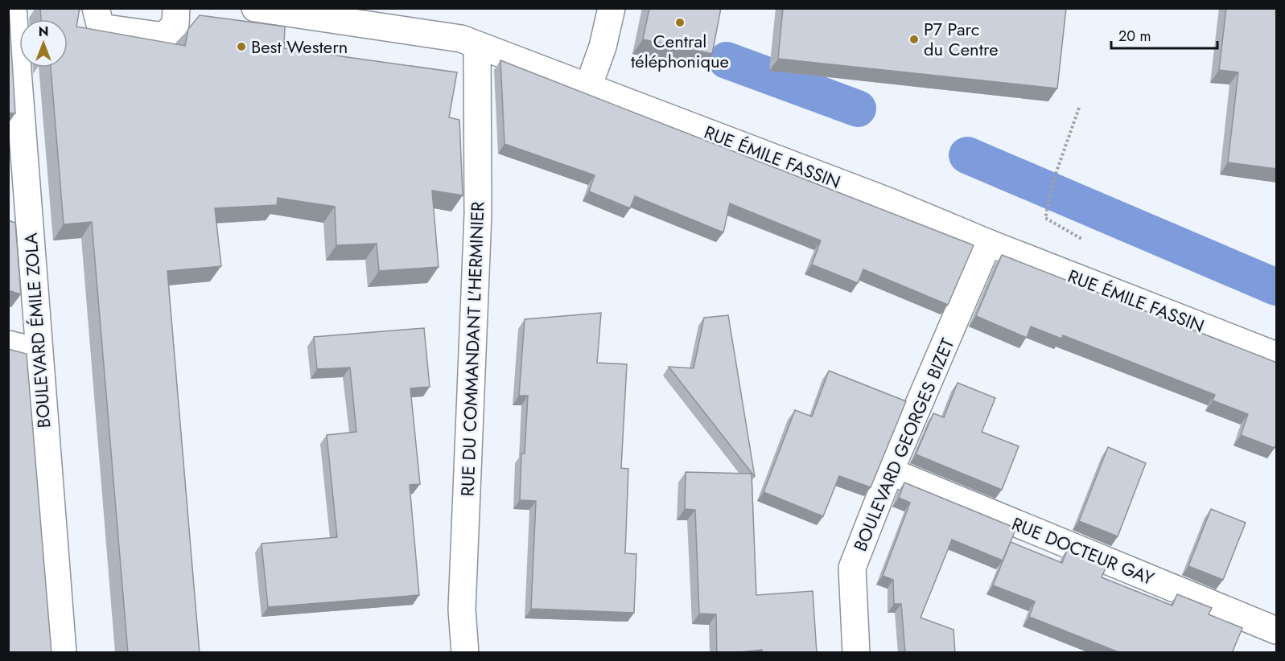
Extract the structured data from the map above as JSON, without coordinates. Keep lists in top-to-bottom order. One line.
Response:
{"streets":{"street":["RUE ÉMILE FASSIN","BOULEVARD ÉMILE ZOLA","RUE DU COMMANDANT L'HERMINIER","BOULEVARD GEORGES BIZET","RUE DOCTEUR GAY"]},"crossings":[["RUE ÉMILE FASSIN","RUE DU COMMANDANT L'HERMINIER"],["RUE ÉMILE FASSIN","BOULEVARD GEORGES BIZET"],["BOULEVARD GEORGES BIZET","RUE DOCTEUR GAY"]],"places":["Central téléphonique","P7 Parc du Centre","Best Western"],"scale_bar":"20 m","north":"top"}
